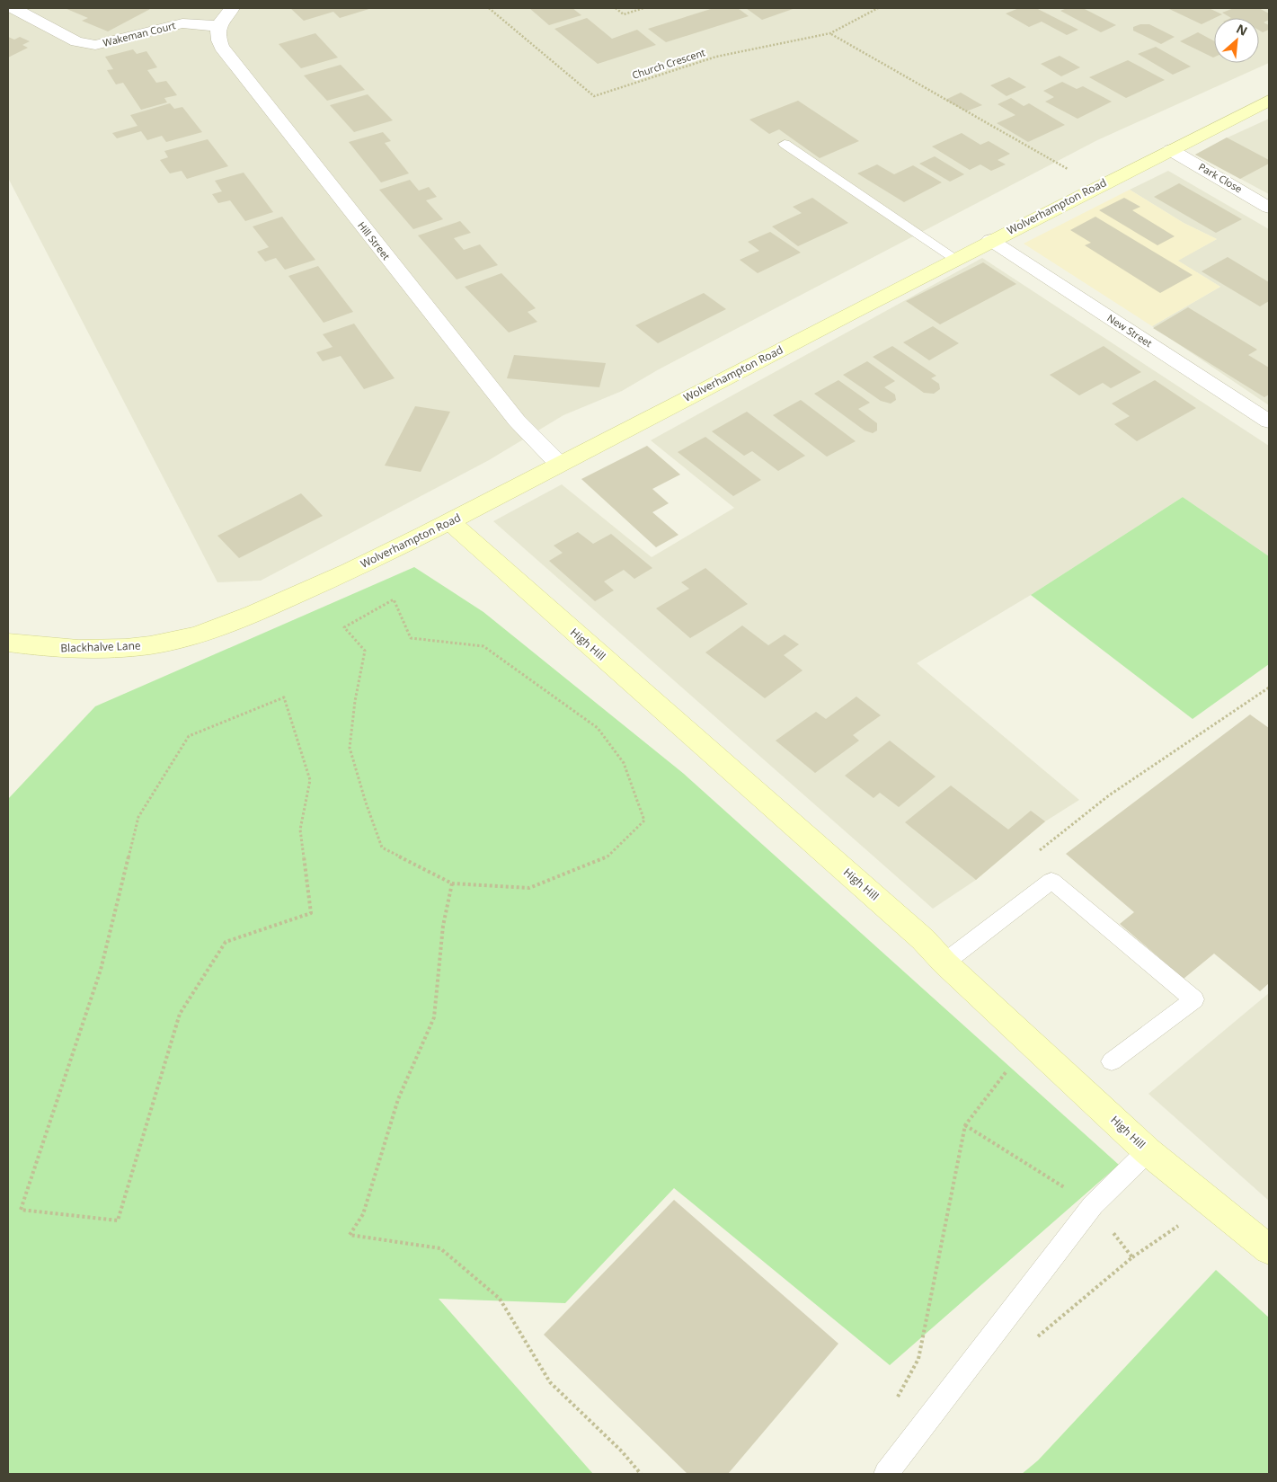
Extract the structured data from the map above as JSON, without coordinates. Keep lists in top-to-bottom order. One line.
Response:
{"streets":{"main road":["Wolverhampton Road","High Hill","Blackhalve Lane"],"street":["Wakeman Court","Park Close","Hill Street","New Street"],"path":["Church Crescent"]},"crossings":[["Wakeman Court","Hill Street"],["Park Close","Wolverhampton Road"],["Wolverhampton Road","Hill Street"],["Wolverhampton Road","New Street"],["Wolverhampton Road","High Hill"],["Wolverhampton Road","Blackhalve Lane"]],"north":"top right"}
